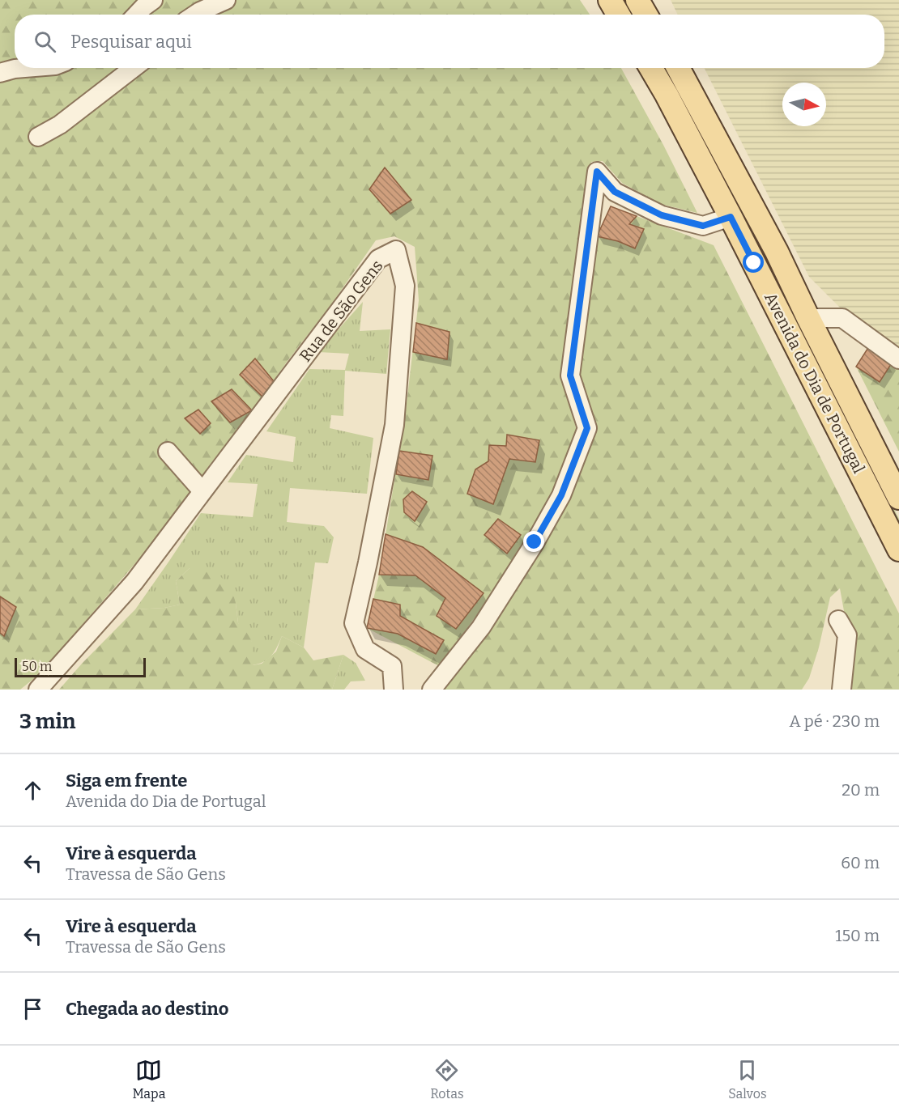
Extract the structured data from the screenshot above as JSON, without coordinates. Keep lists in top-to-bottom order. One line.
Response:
{"streets":{"main road":["Avenida do Dia de Portugal"],"street":["Rua de São Gens"]},"scale_bar":"50 m","north":"right","page":{"search":"Pesquisar aqui","scale":"50 m","heading":["3 min","A pé · 230 m"],"list":[["Siga em frente","Avenida do Dia de Portugal","20 m"],["Vire à esquerda","Travessa de São Gens","60 m"],["Vire à esquerda","Travessa de São Gens","150 m"],"Chegada ao destino"],"nav":["Mapa","Rotas","Salvos"]}}
